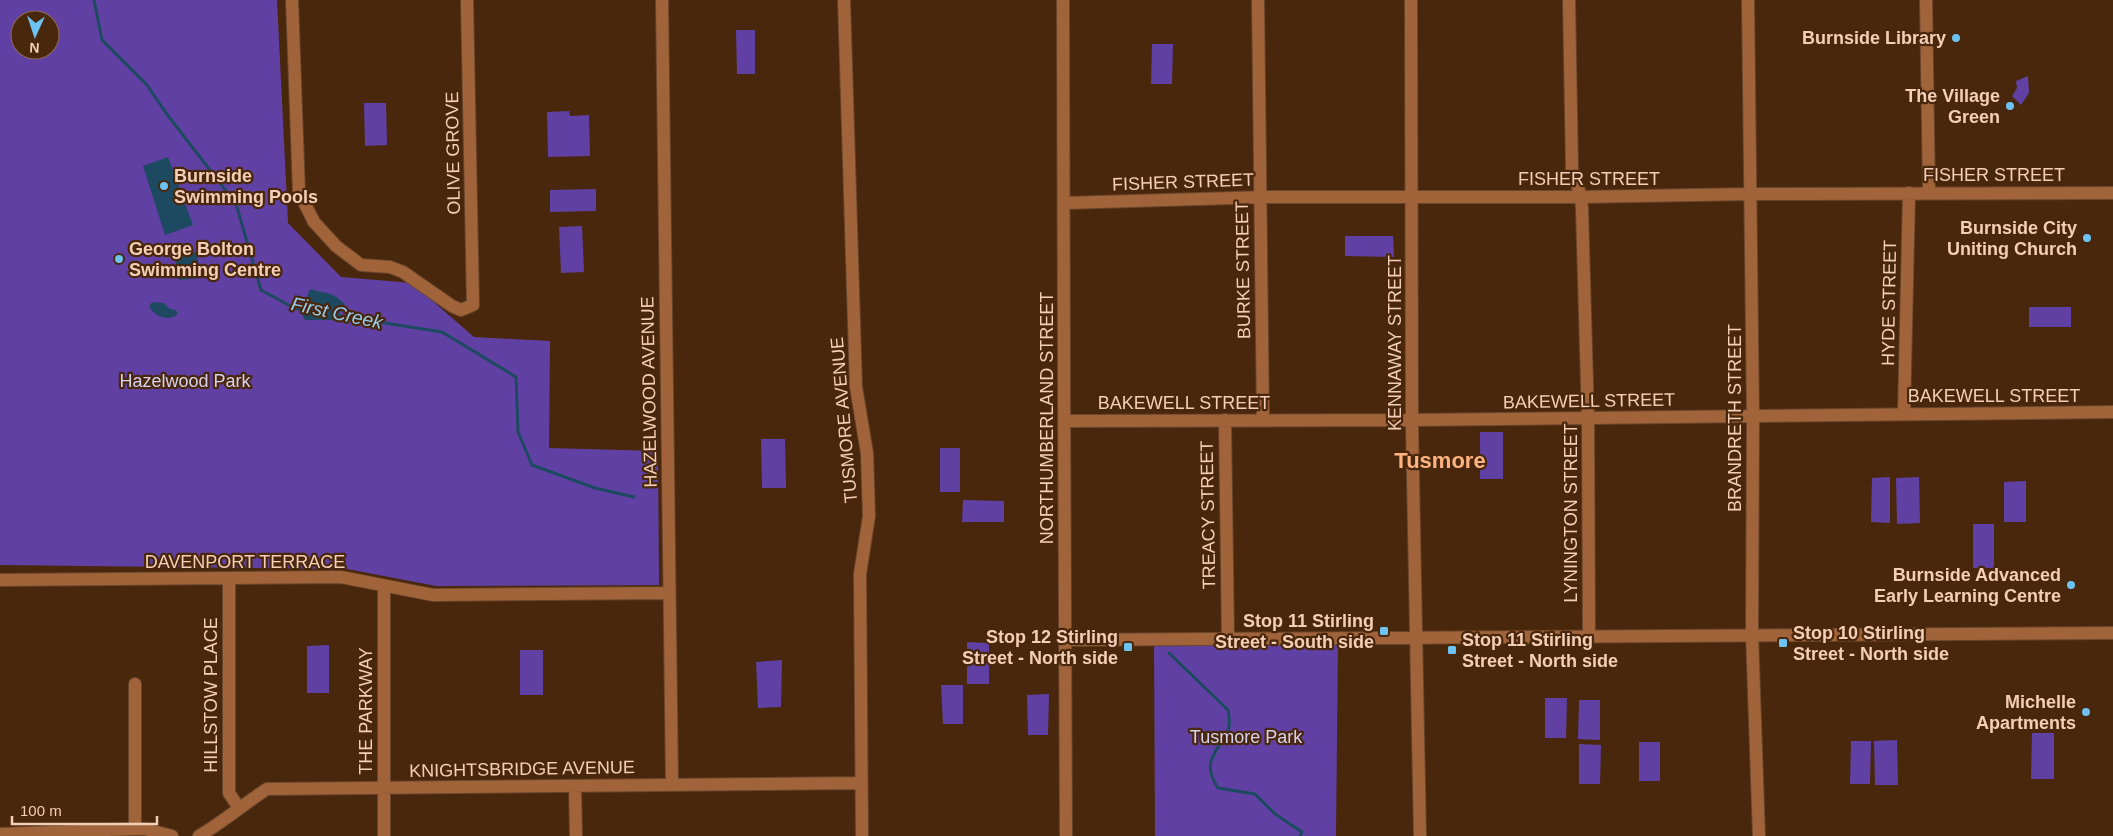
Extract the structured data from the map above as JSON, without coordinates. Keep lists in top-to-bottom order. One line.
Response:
{"streets":{"street":["OLIVE GROVE","FISHER STREET","BURKE STREET","HYDE STREET","KENNAWAY STREET","HAZELWOOD AVENUE","BAKEWELL STREET","NORTHUMBERLAND STREET","BRANDRETH STREET","TUSMORE AVENUE","LYNINGTON STREET","TREACY STREET","DAVENPORT TERRACE","HILLSTOW PLACE","THE PARKWAY","KNIGHTSBRIDGE AVENUE"]},"crossings":[["FISHER STREET","BURKE STREET"],["FISHER STREET","HYDE STREET"],["FISHER STREET","KENNAWAY STREET"],["FISHER STREET","NORTHUMBERLAND STREET"],["FISHER STREET","BRANDRETH STREET"],["FISHER STREET","LYNINGTON STREET"],["BURKE STREET","BAKEWELL STREET"],["HYDE STREET","BAKEWELL STREET"],["KENNAWAY STREET","BAKEWELL STREET"],["HAZELWOOD AVENUE","DAVENPORT TERRACE"],["HAZELWOOD AVENUE","KNIGHTSBRIDGE AVENUE"],["BAKEWELL STREET","NORTHUMBERLAND STREET"],["BAKEWELL STREET","BRANDRETH STREET"],["BAKEWELL STREET","LYNINGTON STREET"],["BAKEWELL STREET","TREACY STREET"],["TUSMORE AVENUE","KNIGHTSBRIDGE AVENUE"],["DAVENPORT TERRACE","HILLSTOW PLACE"],["DAVENPORT TERRACE","THE PARKWAY"],["HILLSTOW PLACE","KNIGHTSBRIDGE AVENUE"],["THE PARKWAY","KNIGHTSBRIDGE AVENUE"]],"districts":["Tusmore"],"water":["First Creek"],"parks":["Hazelwood Park","Tusmore Park"],"places":{"other":["Burnside Library","The Village Green","Burnside Swimming Pools","Burnside City Uniting Church","George Bolton Swimming Centre","Burnside Advanced Early Learning Centre","Michelle Apartments"],"transit":["Stop 11 Stirling Street - South side","Stop 10 Stirling Street - North side","Stop 12 Stirling Street - North side","Stop 11 Stirling Street - North side"]},"scale_bar":"100 m","north":"bottom"}
